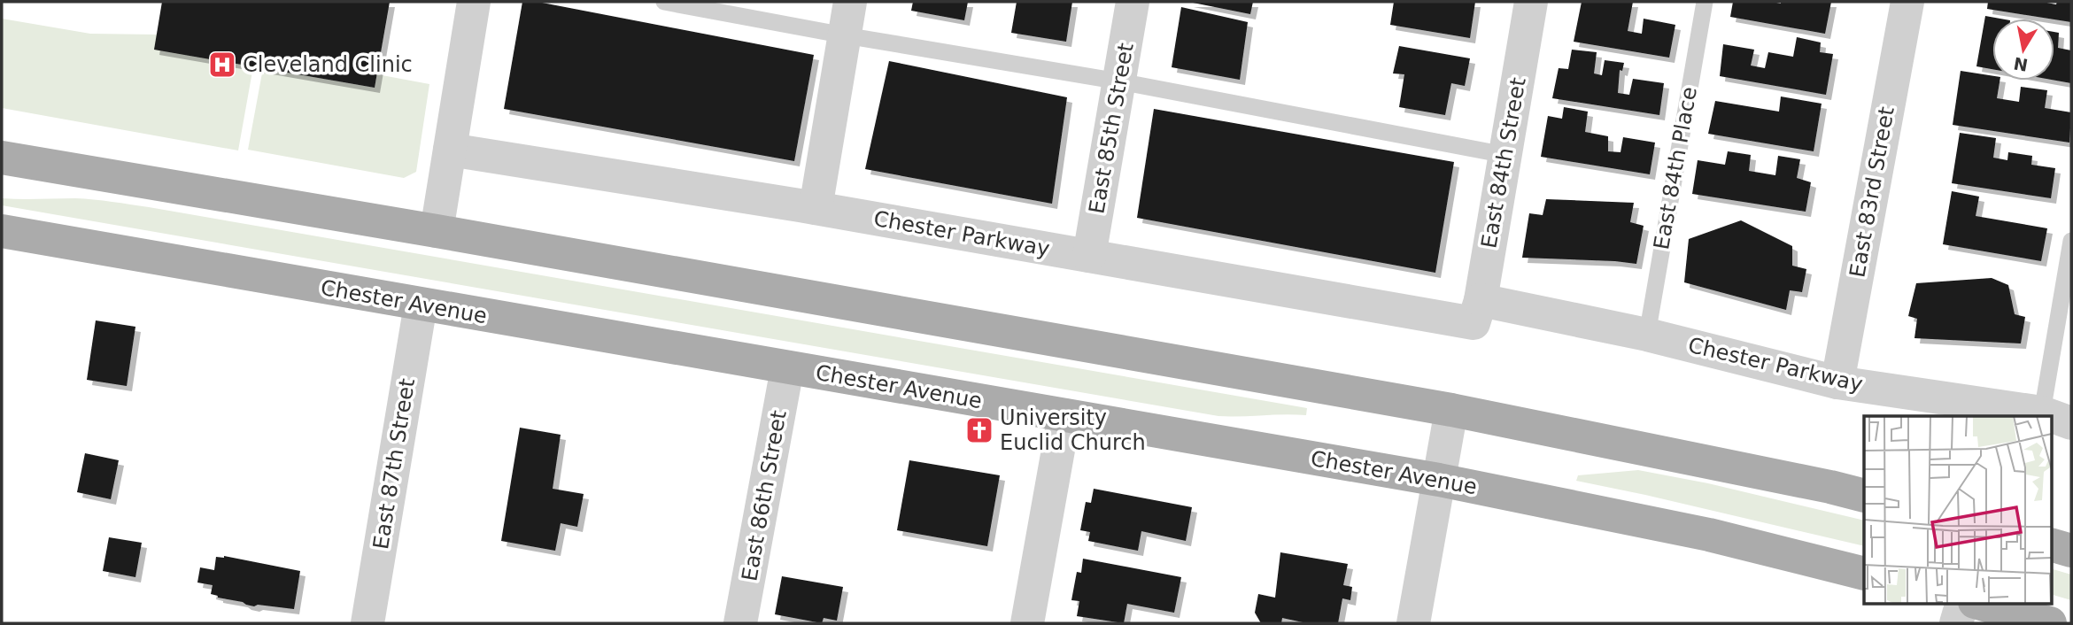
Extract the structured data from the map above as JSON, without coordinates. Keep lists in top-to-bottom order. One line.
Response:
{"streets":{"main road":["Chester Avenue"],"street":["East 85th Street","East 84th Street","East 83rd Street","Chester Parkway","East 87th Street","East 86th Street"],"lane":["East 84th Place"]},"crossings":[["East 85th Street","Chester Parkway"],["East 84th Street","Chester Parkway"],["East 84th Place","Chester Parkway"],["East 83rd Street","Chester Parkway"],["Chester Avenue","East 87th Street"],["Chester Avenue","East 86th Street"]],"places":{"hospital":["Cleveland Clinic"],"church":["University Euclid Church"]},"north":"bottom"}
